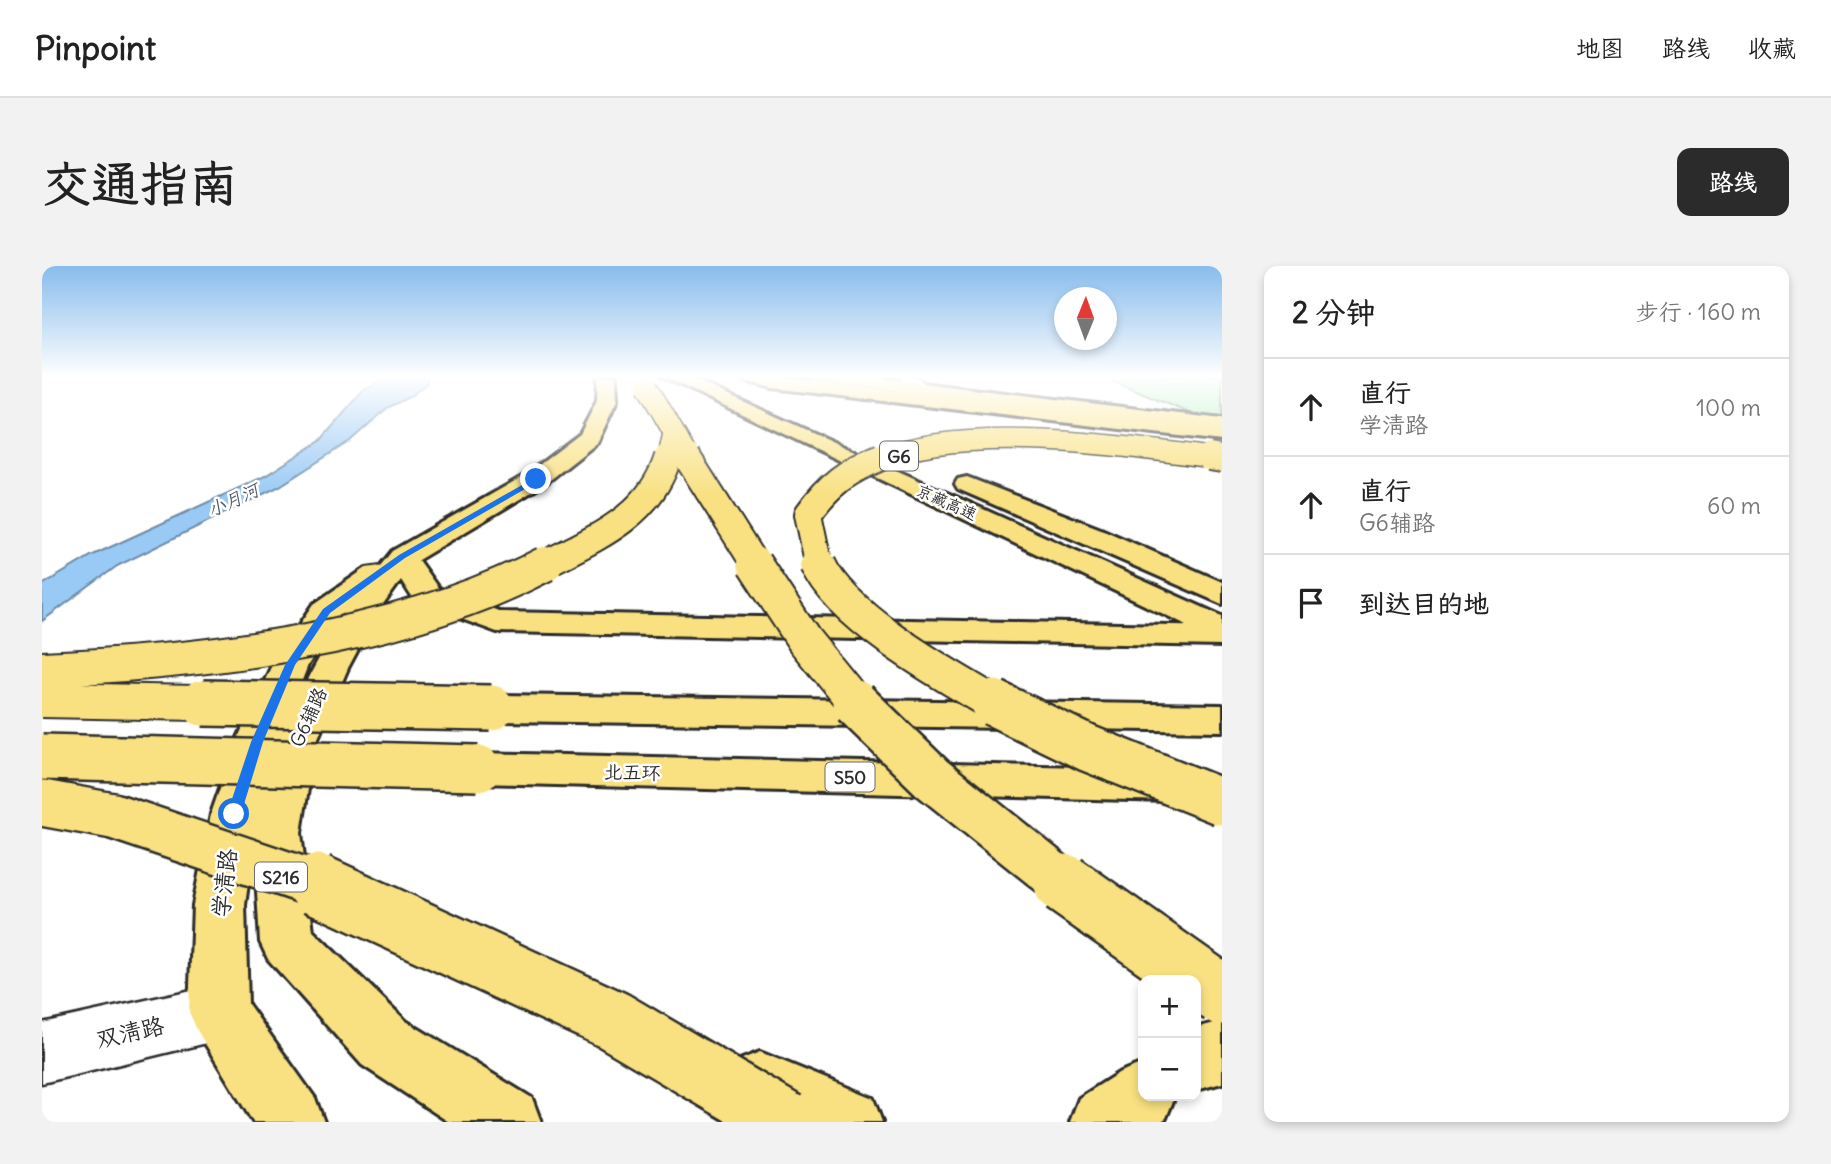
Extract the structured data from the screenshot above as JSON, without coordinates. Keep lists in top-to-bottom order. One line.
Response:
{"streets":{"main road":["G6","京藏高速","G6辅路","北五环","S50","S216","学清路"],"street":["双清路"]},"crossings":[["G6辅路","学清路"],["学清路","双清路"]],"water":["小月河"],"north":"top","page":{"header":"Pinpoint","nav":["地图","路线","收藏"],"buttons":"路线","title":"交通指南","heading":["2 分钟","步行 · 160 m"],"list":[["直行","学清路","100 m"],["直行","G6辅路","60 m"],"到达目的地"],"map_buttons":["+","−"]}}
